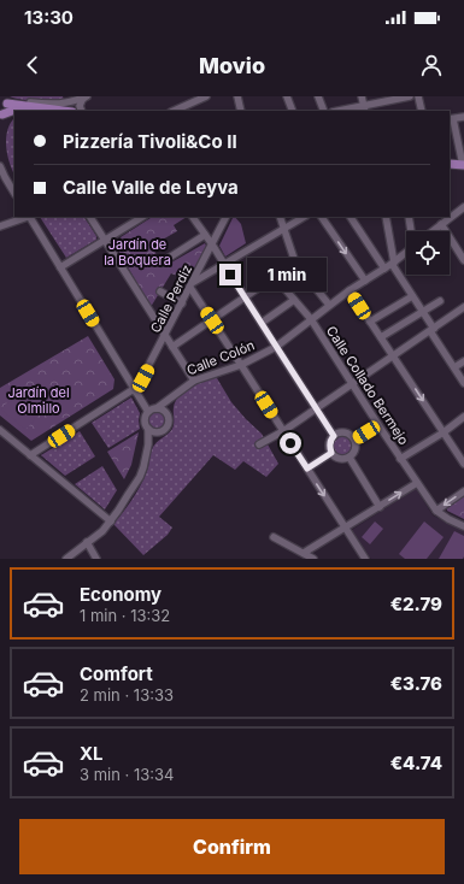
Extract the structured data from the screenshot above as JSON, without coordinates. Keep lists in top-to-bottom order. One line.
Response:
{"streets":{"street":["Calle Perdiz","Calle Colón","Calle Collado Bermejo"]},"crossings":[["Calle Colón","Calle Collado Bermejo"]],"parks":["Jardín de la Boquera","Jardín del Olmillo"],"page":{"status":"13:30","header":"Movio","banner":["Pizzería Tivoli&Co II","Calle Valle de Leyva"],"bubble":"1 min","list":[{"name":"Economy","note":"1 min · 13:32","value":"€2.79"},{"name":"Comfort","note":"2 min · 13:33","value":"€3.76"},{"name":"XL","note":"3 min · 13:34","value":"€4.74"}],"buttons":"Confirm"}}
